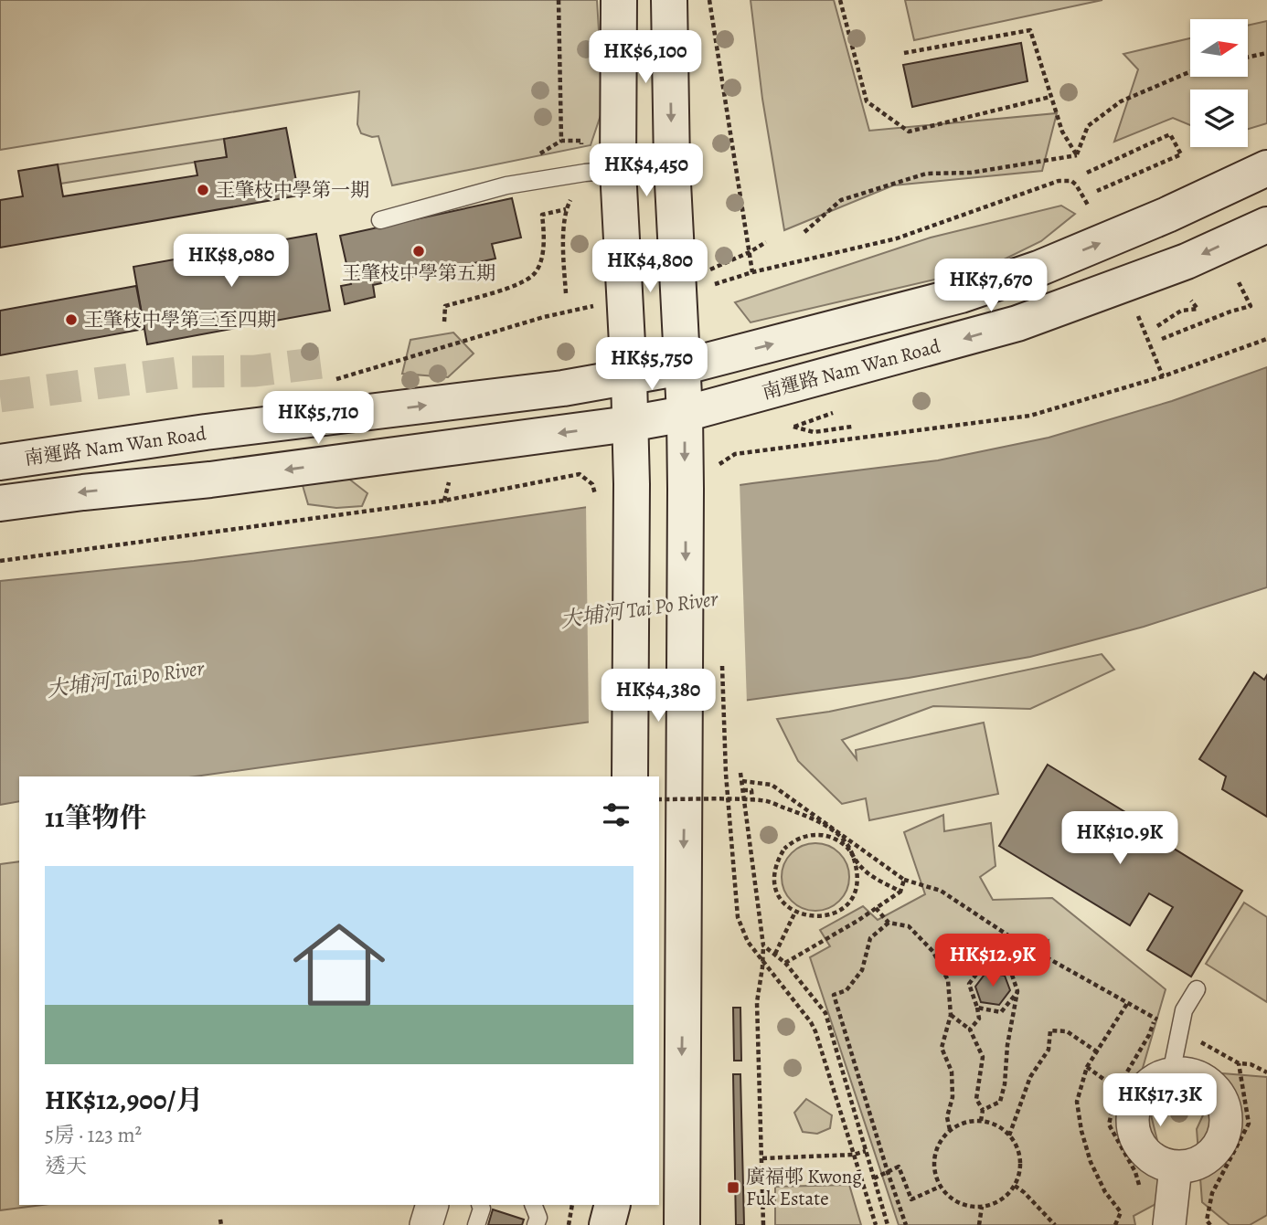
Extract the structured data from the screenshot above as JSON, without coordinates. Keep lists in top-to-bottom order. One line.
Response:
{"streets":{"main road":["南運路 Nam Wan Road"]},"water":["大埔河 Tai Po River"],"places":{"other":["王肇枝中學第一期","王肇枝中學第五期","王肇枝中學第三至四期"],"transit":["廣福邨 Kwong Fuk Estate"]},"north":"right","page":{"price":["HK$6,100","HK$4,450","HK$8,080","HK$4,800","HK$7,670","HK$5,750","HK$5,710","HK$4,380","HK$10.9K","HK$12.9K","HK$17.3K"],"heading":"11筆物件","list":[{"name":"HK$12,900/月","note":"5房 · 123 m² · 透天"}]}}
